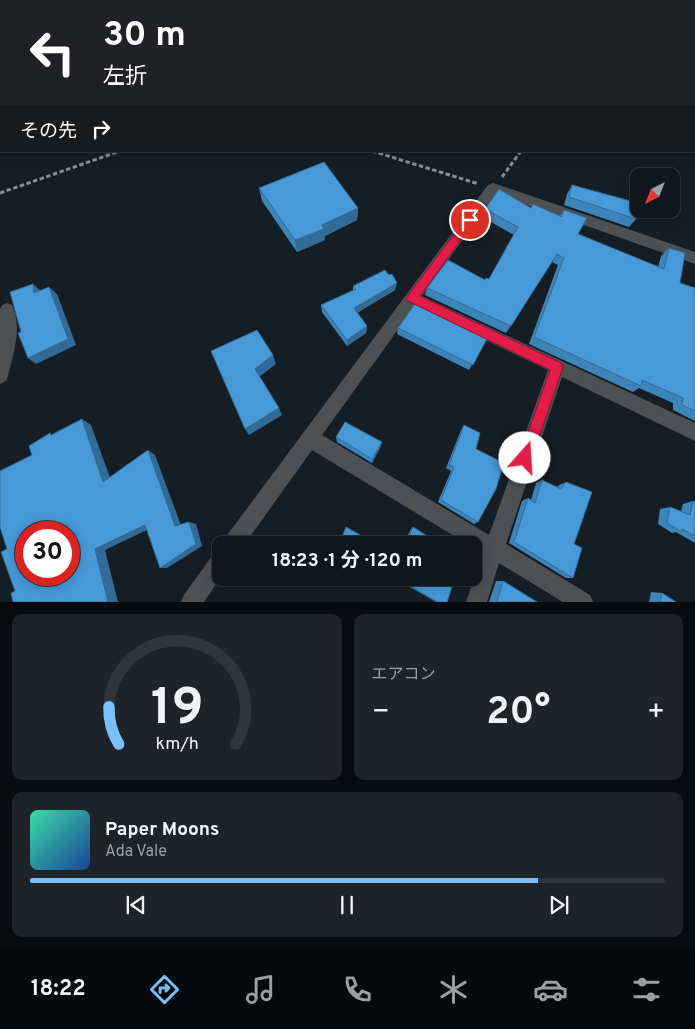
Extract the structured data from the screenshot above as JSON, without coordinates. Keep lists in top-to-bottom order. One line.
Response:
{"north":"bottom left","page":{"turn":["30 m","左折"],"then":"その先","limit":"30","trip":"18:23 · 1 分 · 120 m","tile":"エアコン","heat":["−","20°","+"],"song":["Paper Moons","Ada Vale"],"tabs":"18:22","gauge":["19","km/h"]}}
